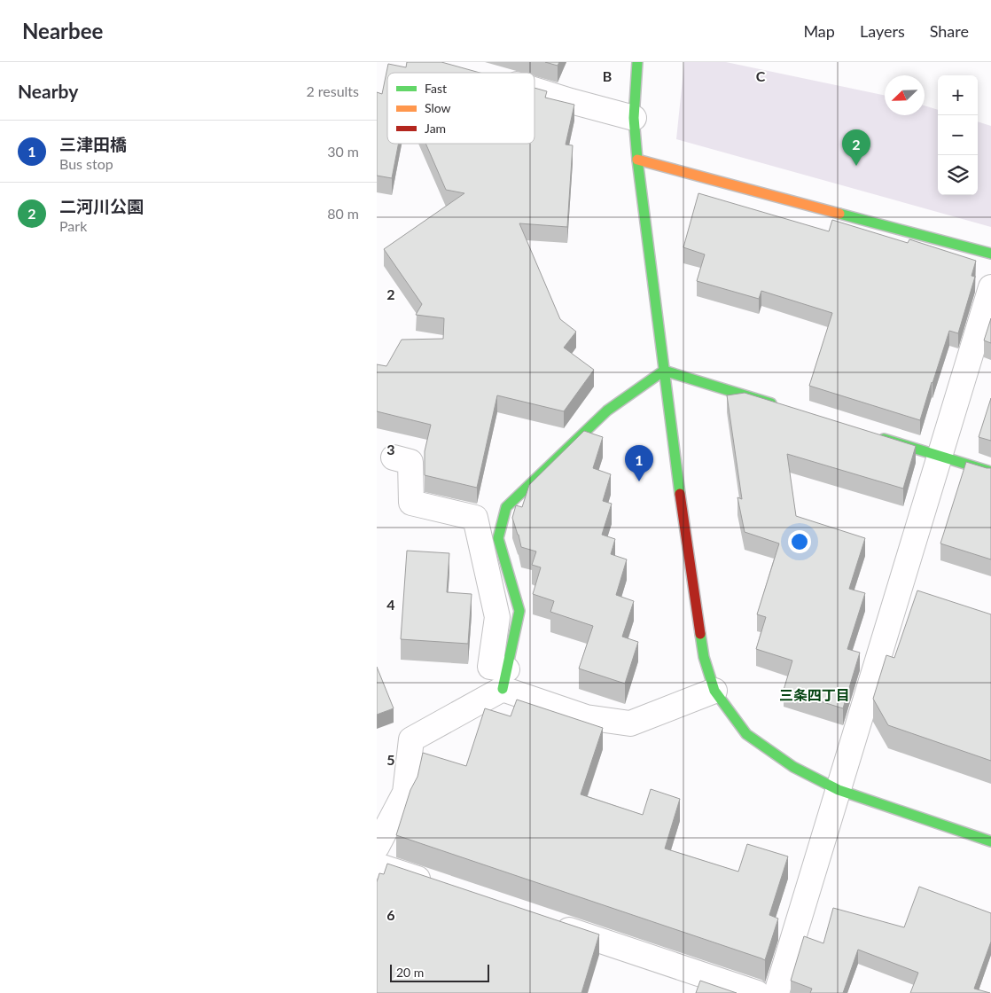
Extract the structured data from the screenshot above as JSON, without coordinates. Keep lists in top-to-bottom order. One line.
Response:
{"districts":["三条四丁目"],"legend":["Fast","Slow","Jam"],"scale_bar":"20 m","north":"bottom left","page":{"header":"Nearbee","nav":["Map","Layers","Share"],"heading":["Nearby","2 results"],"map_buttons":["+","−"],"list":[{"mark":"1","name":"三津田橋","note":"Bus stop","value":"30 m"},{"mark":"2","name":"二河川公園","note":"Park","value":"80 m"}],"pins":["2","1"],"scale":"20 m"},"grid":{"columns":["B","C"],"rows":["2","3","4","5","6"]}}
